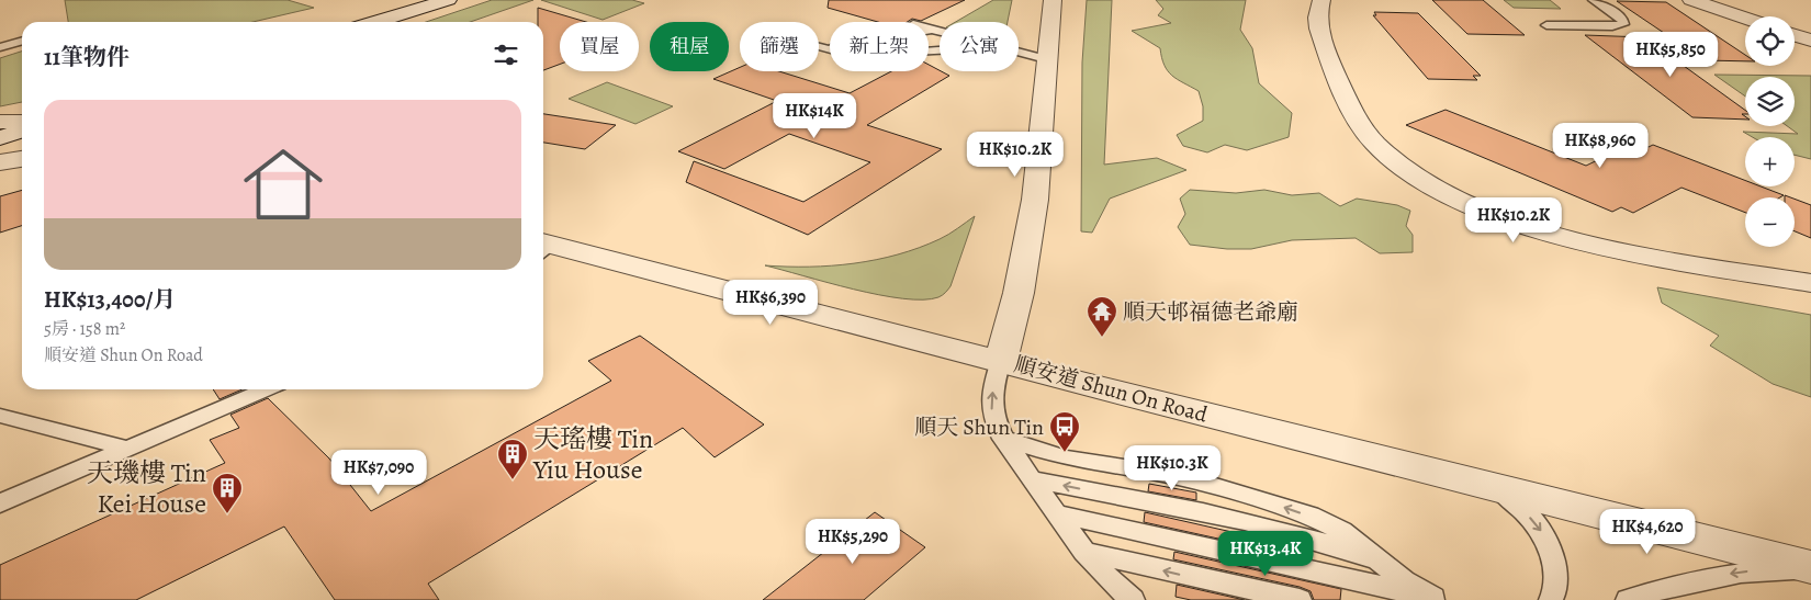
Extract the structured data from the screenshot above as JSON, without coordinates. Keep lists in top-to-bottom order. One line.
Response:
{"streets":{"street":["順安道 Shun On Road"]},"places":{"temple":["順天邨福德老爺廟"],"bus stop":["順天 Shun Tin"],"building":["天瑤樓 Tin Yiu House","天璣樓 Tin Kei House"]},"page":{"map_buttons":["+","−"],"chip":["買屋","租屋","篩選","新上架","公寓"],"heading":"11筆物件","price":["HK$5,850","HK$14K","HK$8,960","HK$10.2K","HK$10.2K","HK$6,390","HK$10.3K","HK$7,090","HK$4,620","HK$5,290","HK$13.4K"],"list":[{"name":"HK$13,400/月","note":"5房 · 158 m² · 順安道 Shun On Road"}]}}
